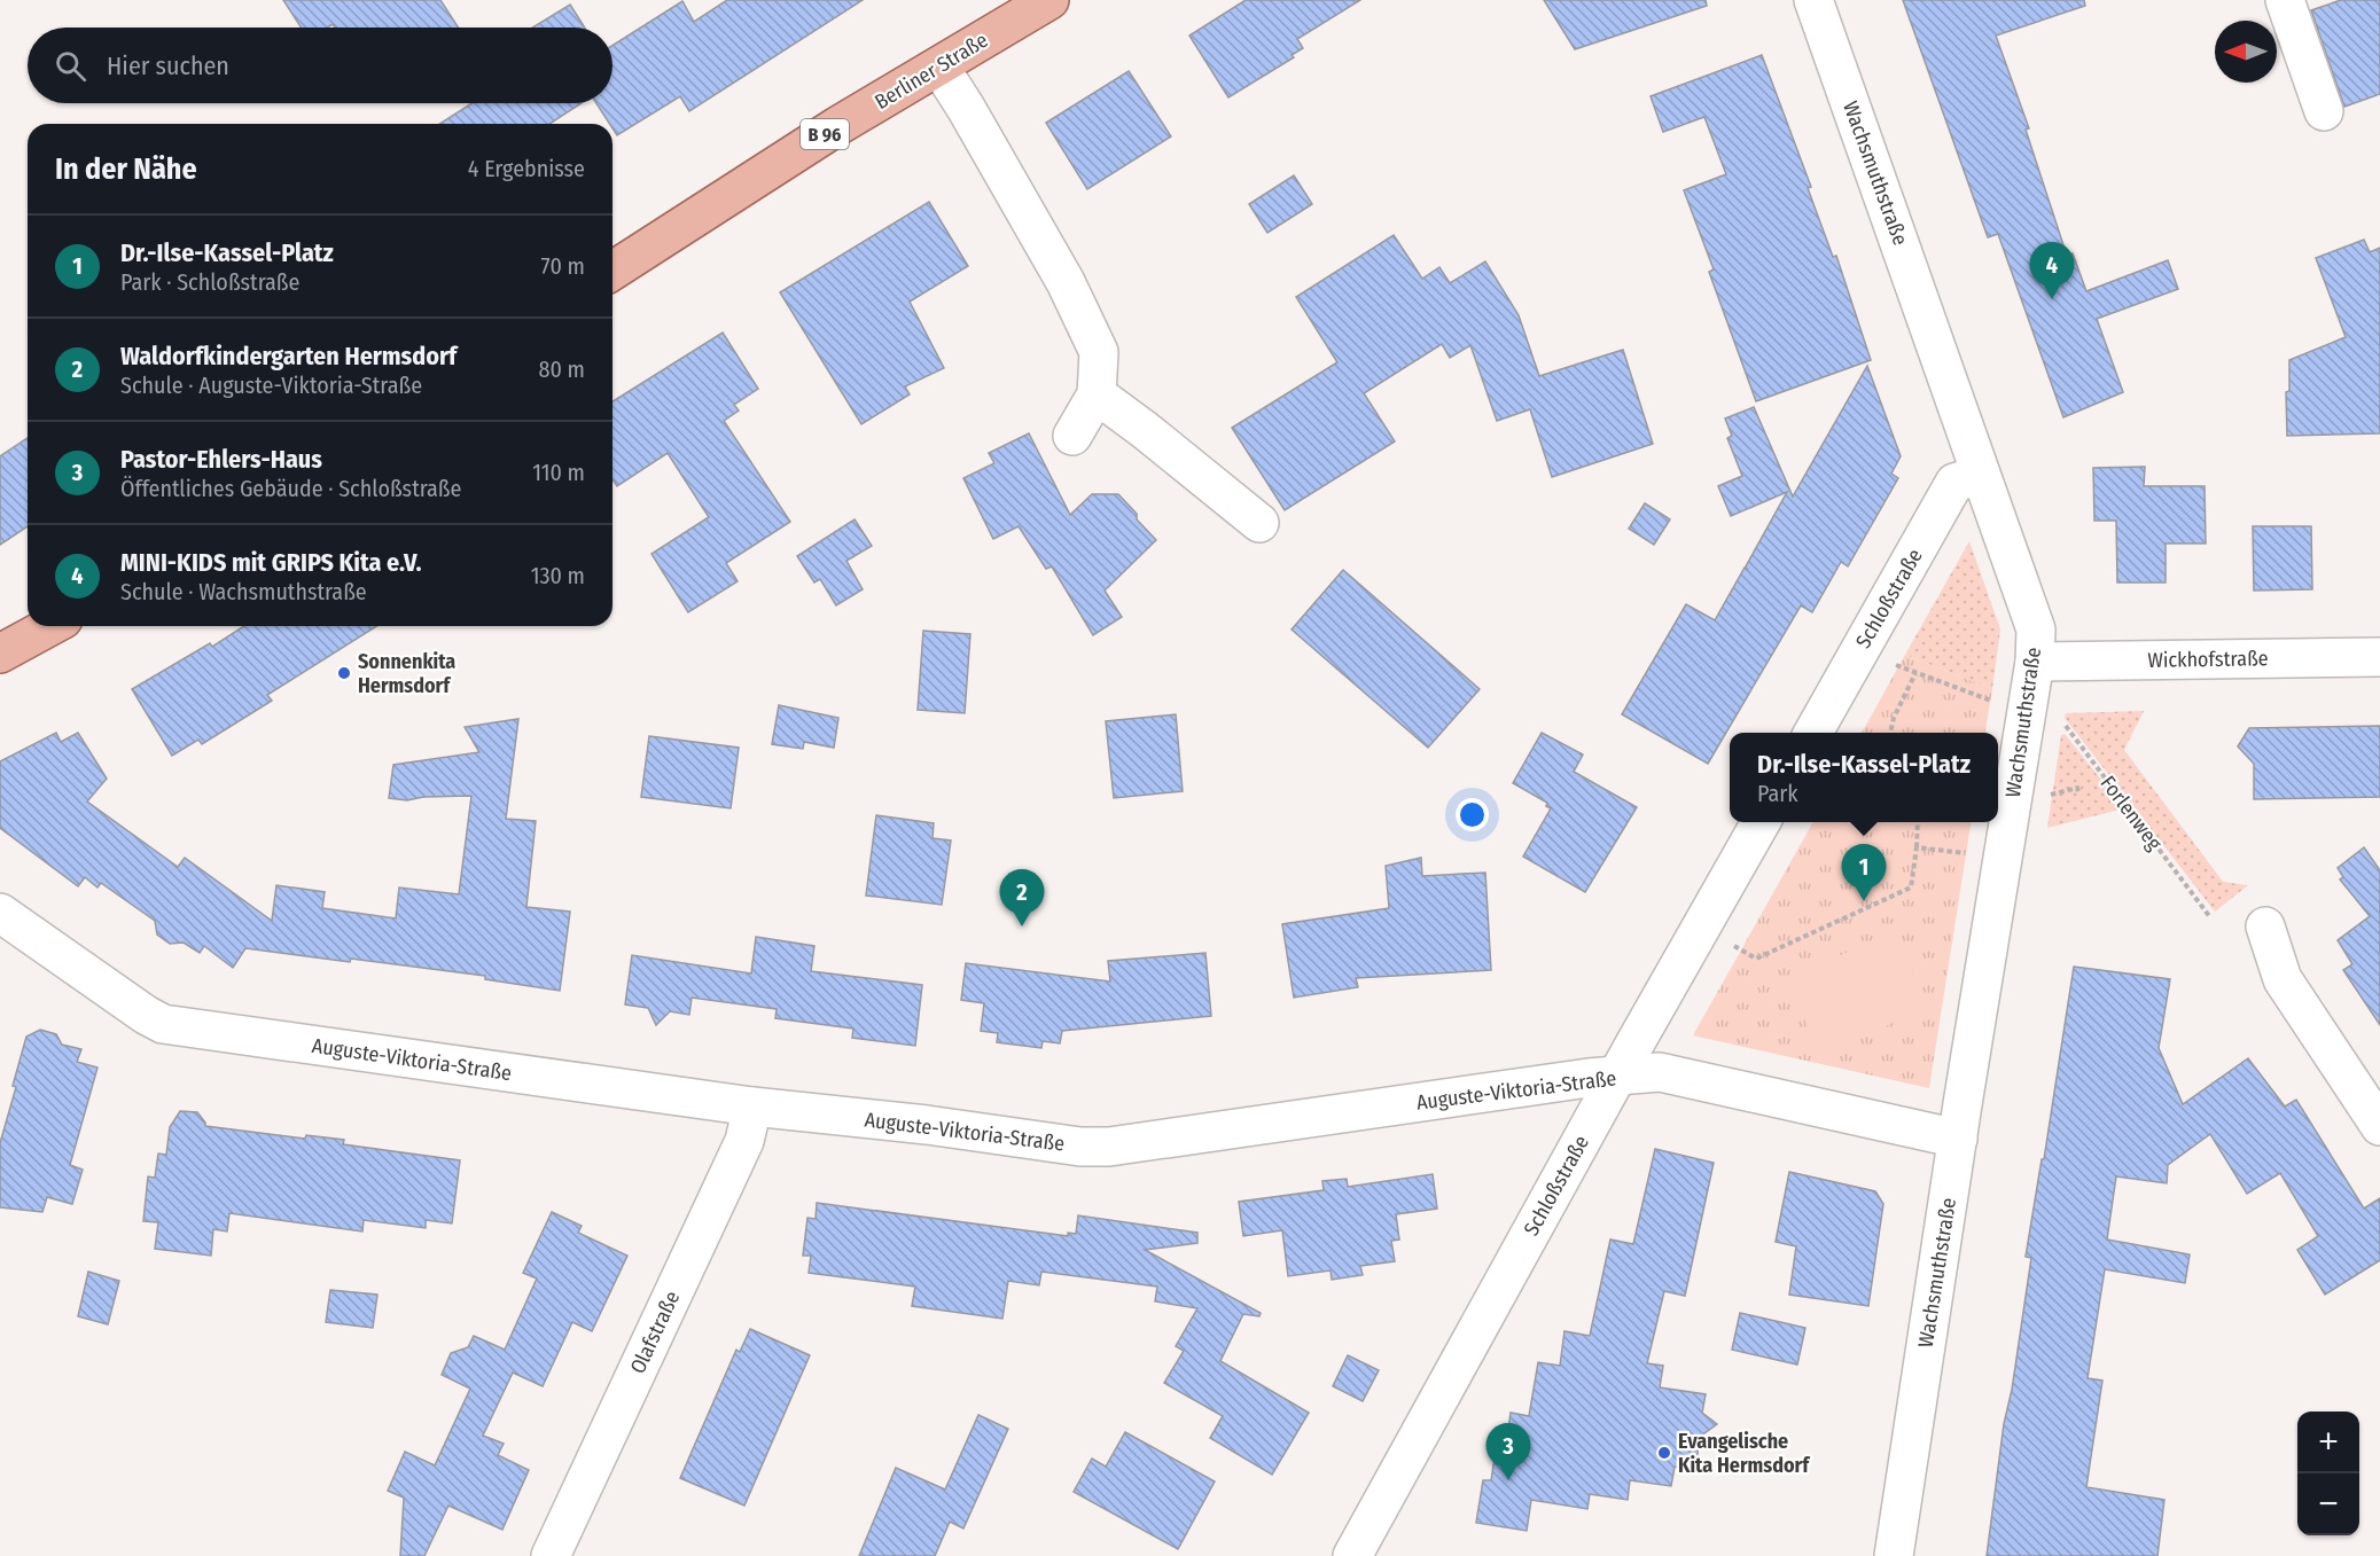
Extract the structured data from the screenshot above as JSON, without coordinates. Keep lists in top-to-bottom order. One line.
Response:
{"streets":{"main road":["Berliner Straße","B 96"],"street":["Wachsmuthstraße","Schloßstraße","Wickhofstraße","Auguste-Viktoria-Straße","Olafstraße"],"path":["Forlenweg"]},"crossings":[["Wachsmuthstraße","Schloßstraße"],["Wachsmuthstraße","Wickhofstraße"],["Wachsmuthstraße","Auguste-Viktoria-Straße"],["Schloßstraße","Auguste-Viktoria-Straße"],["Auguste-Viktoria-Straße","Olafstraße"]],"places":["Sonnenkita Hermsdorf","Evangelische Kita Hermsdorf"],"north":"left","page":{"search":"Hier suchen","heading":["In der Nähe","4 Ergebnisse"],"list":[{"mark":"1","name":"Dr.-Ilse-Kassel-Platz","note":"Park · Schloßstraße","value":"70 m"},{"mark":"2","name":"Waldorfkindergarten Hermsdorf","note":"Schule · Auguste-Viktoria-Straße","value":"80 m"},{"mark":"3","name":"Pastor-Ehlers-Haus","note":"Öffentliches Gebäude · Schloßstraße","value":"110 m"},{"mark":"4","name":"MINI-KIDS mit GRIPS Kita e.V.","note":"Schule · Wachsmuthstraße","value":"130 m"}],"pins":["4","1","2","3"],"popup":["Dr.-Ilse-Kassel-Platz","Park"],"map_buttons":["+","−"]}}
